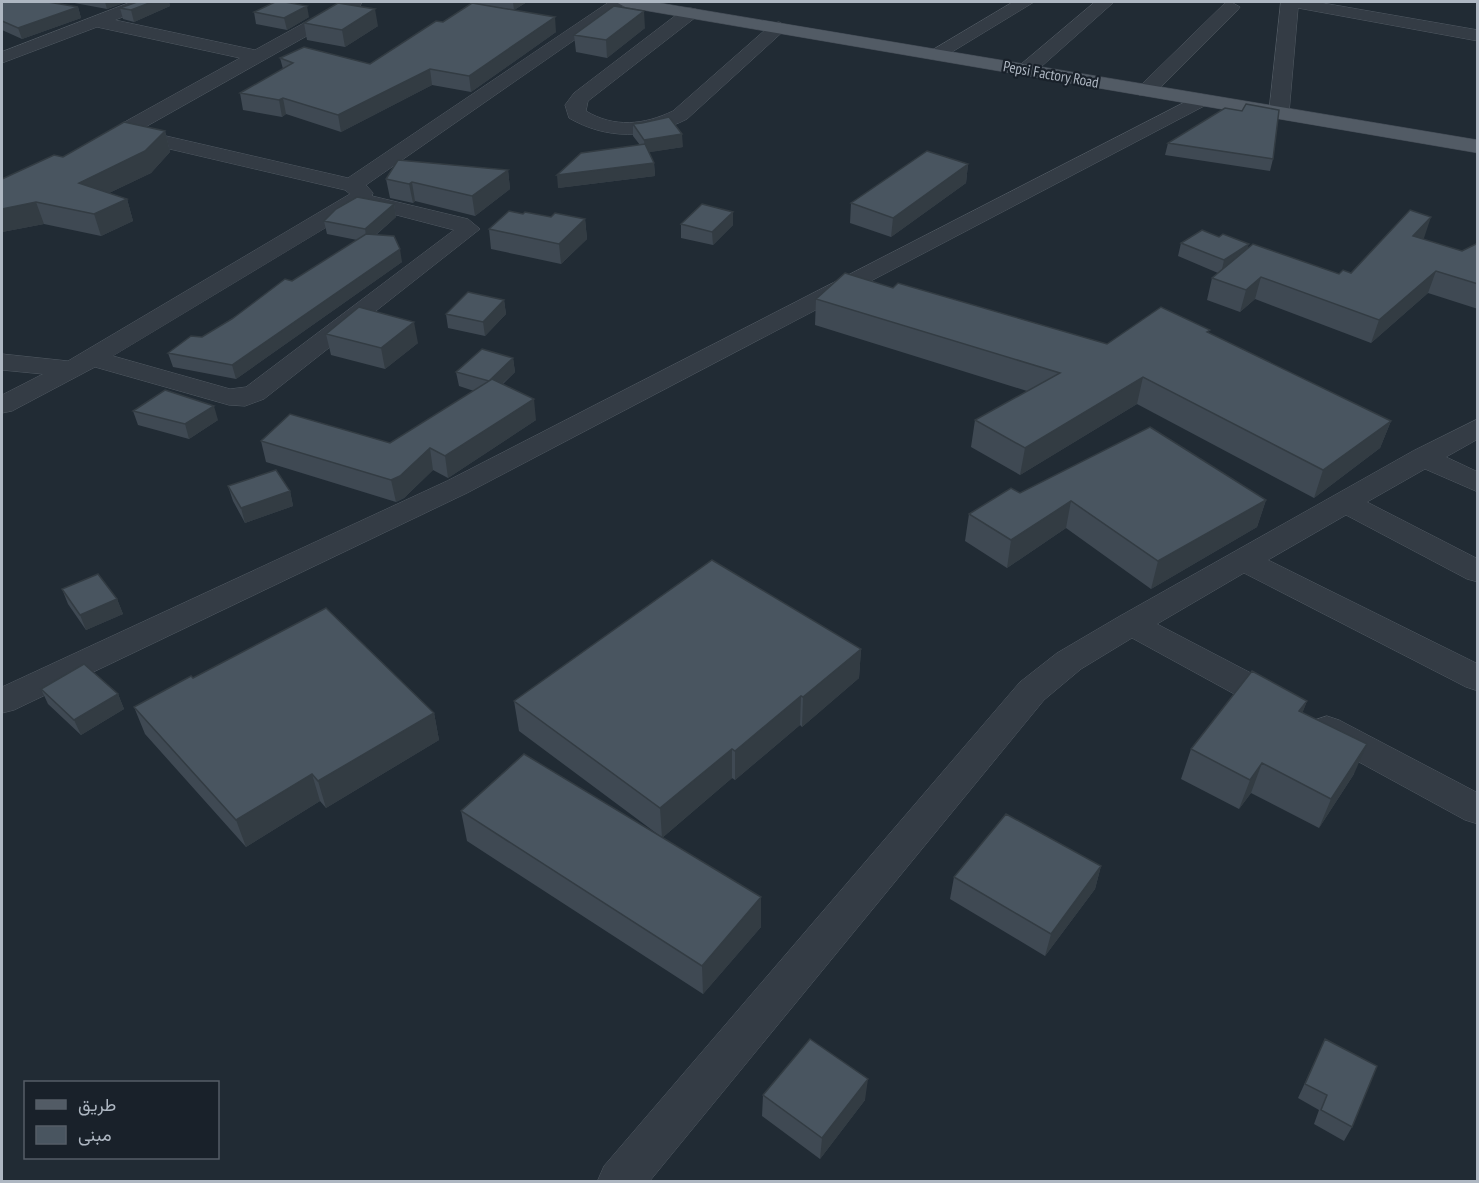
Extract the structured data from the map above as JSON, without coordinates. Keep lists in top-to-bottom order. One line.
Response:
{"streets":{"main road":["Pepsi Factory Road"]},"legend":["طريق","مبنى"]}
